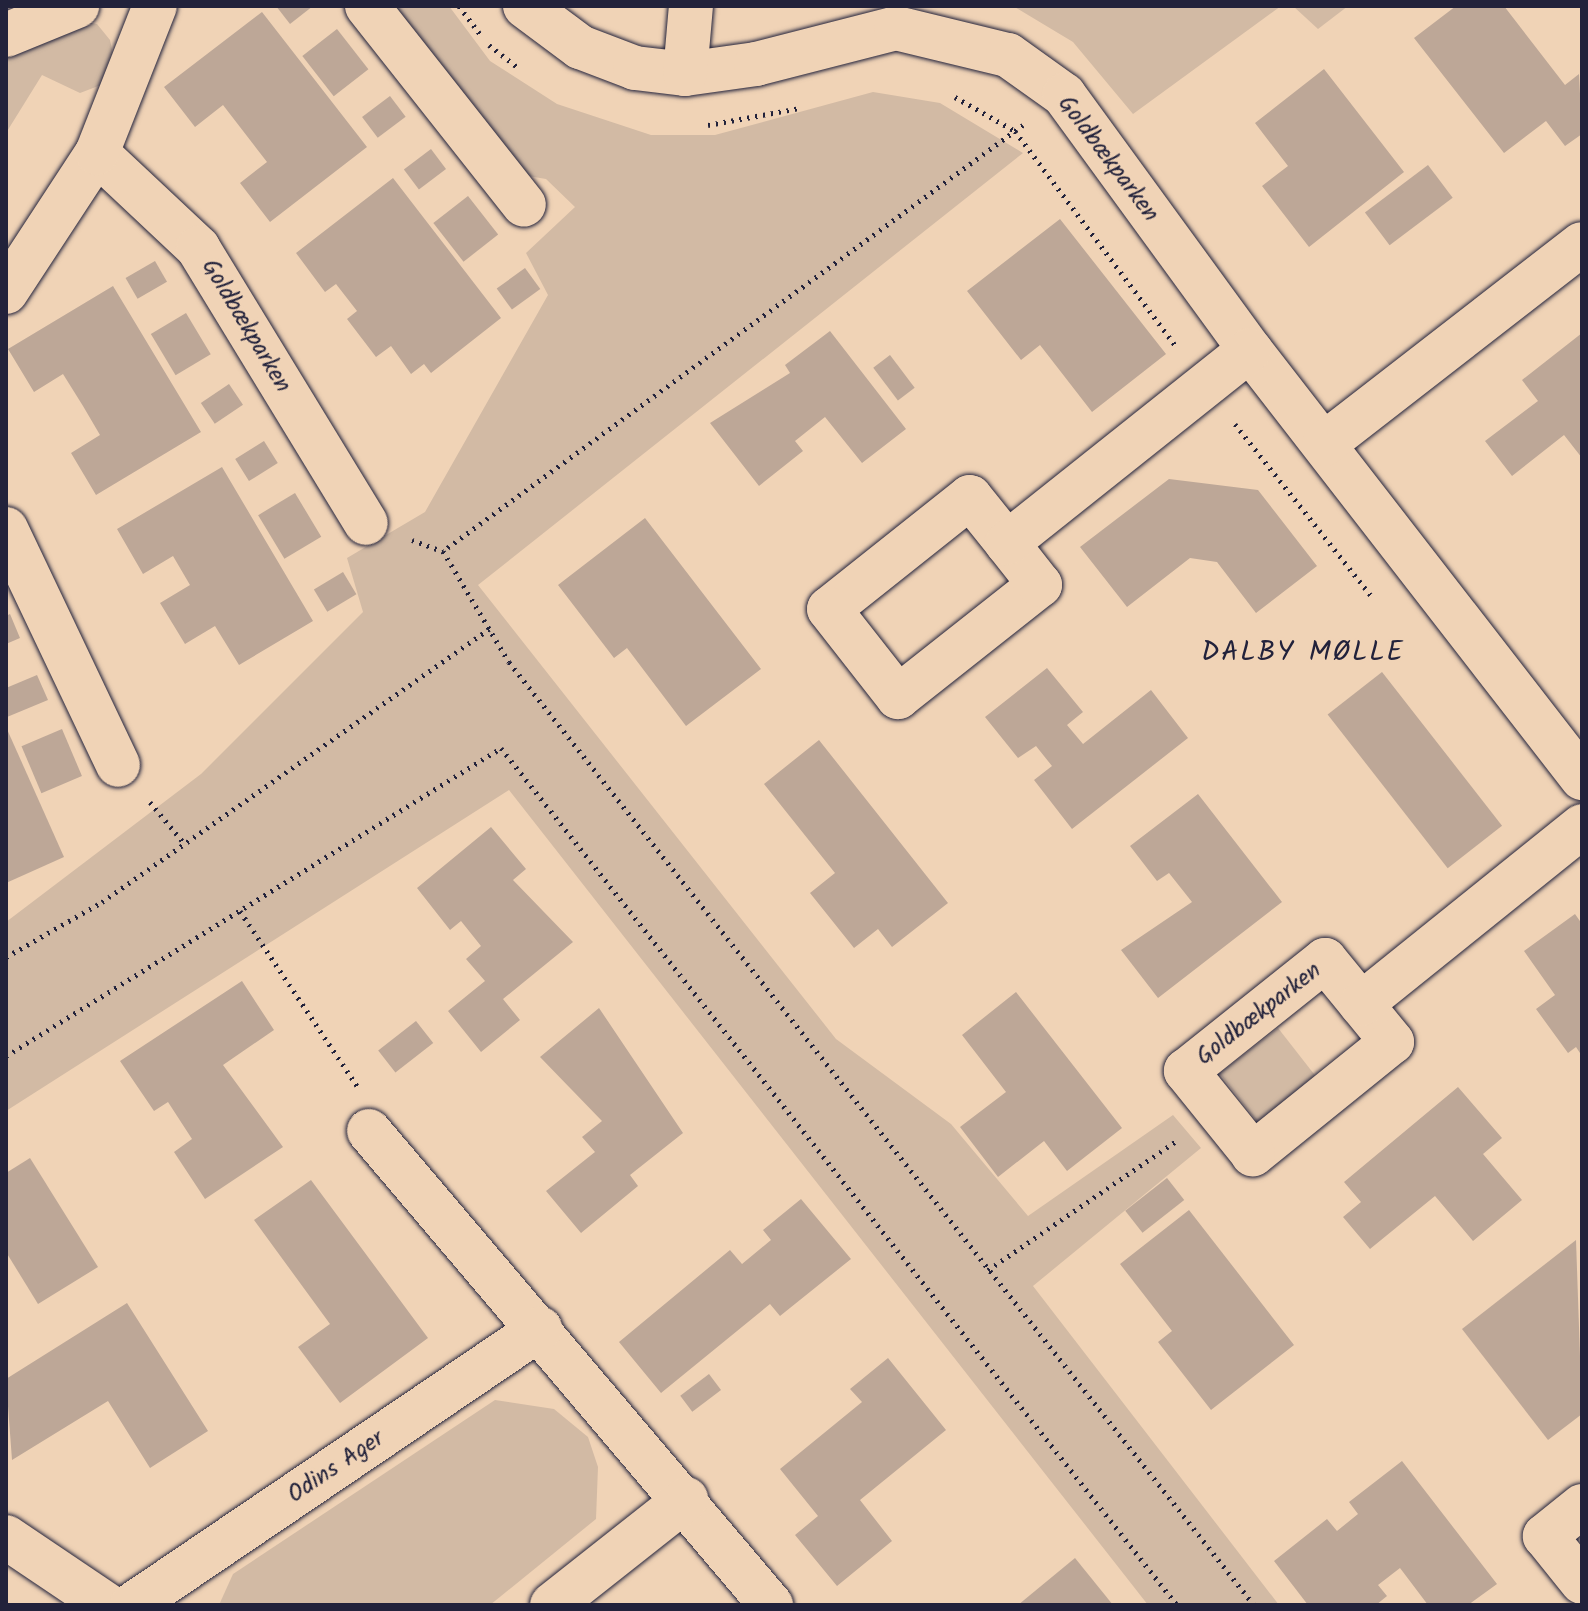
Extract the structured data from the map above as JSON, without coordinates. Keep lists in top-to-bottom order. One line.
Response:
{"streets":{"street":["Goldbækparken","Odins Ager"]},"districts":["DALBY MØLLE"]}
